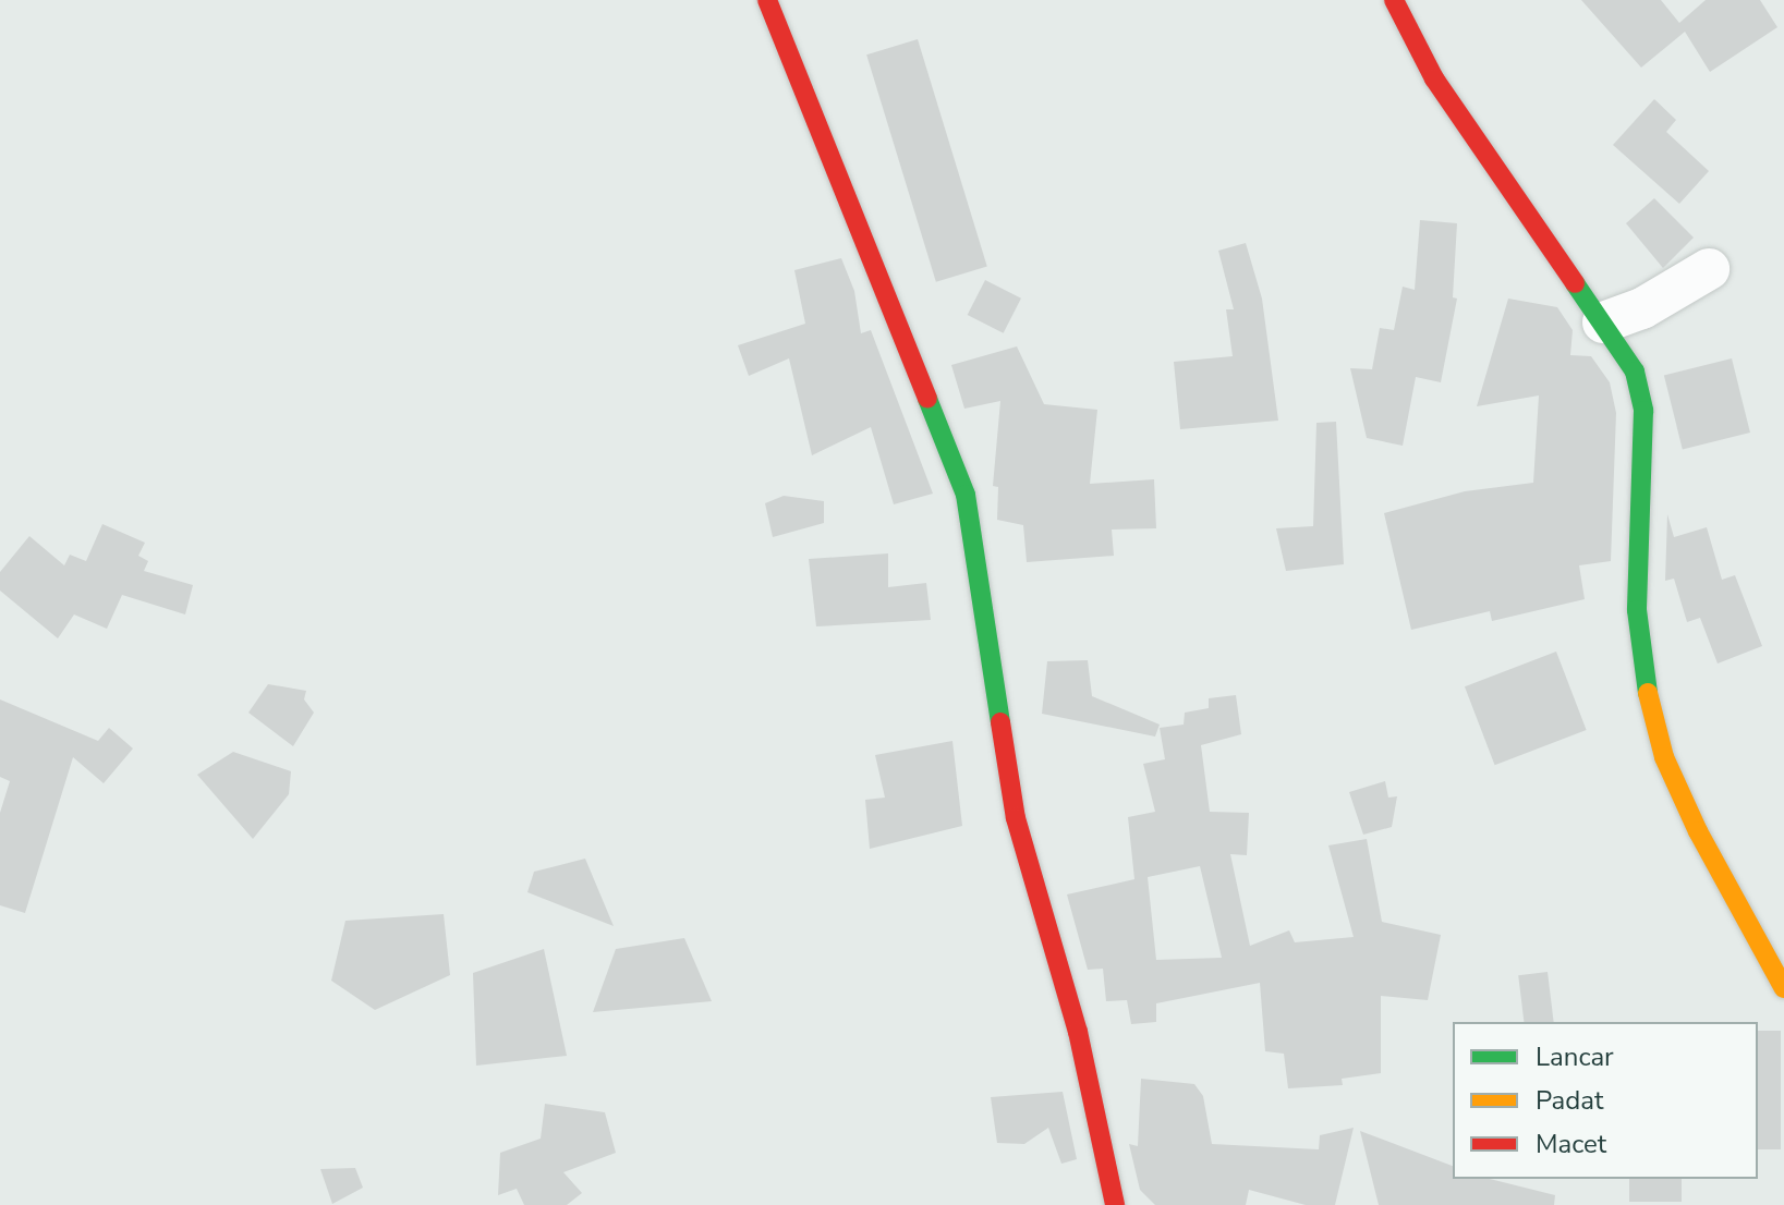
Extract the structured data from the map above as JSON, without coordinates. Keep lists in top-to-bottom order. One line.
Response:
{"legend":["Lancar","Padat","Macet"]}
